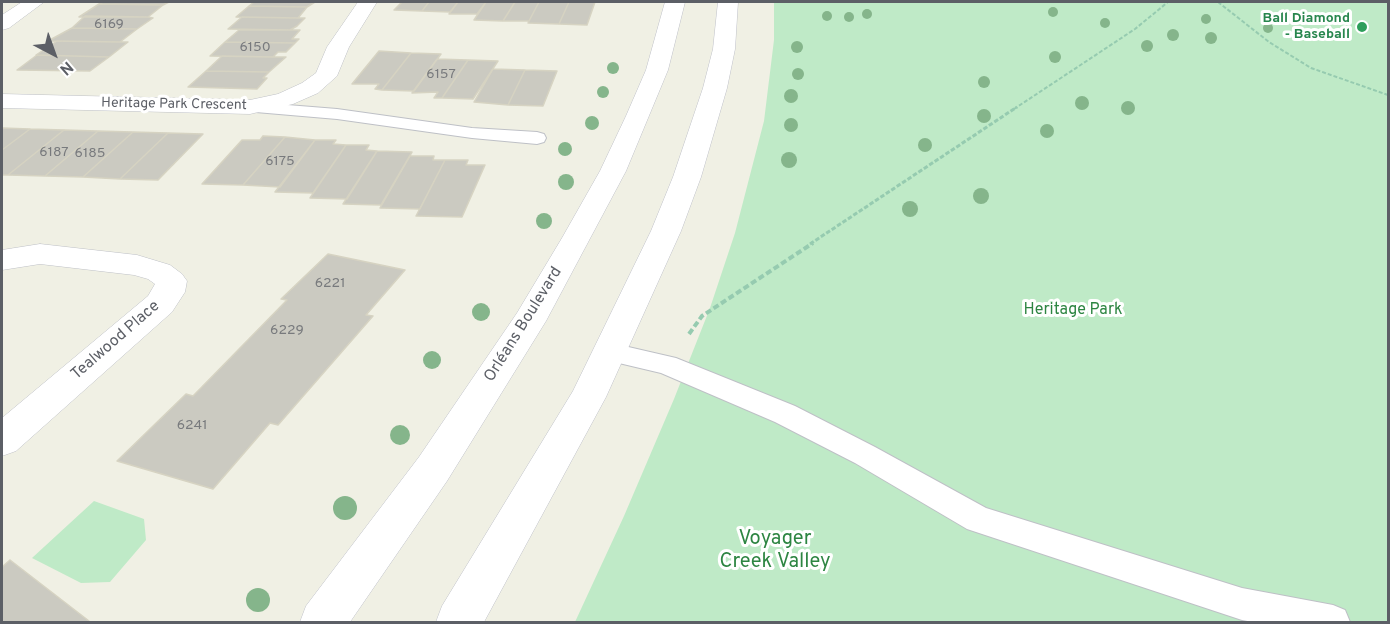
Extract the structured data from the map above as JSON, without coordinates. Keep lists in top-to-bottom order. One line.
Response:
{"streets":{"main road":["Heritage Park Crescent","Orléans Boulevard","Tealwood Place"]},"parks":["Heritage Park","Voyager Creek Valley"],"places":["Ball Diamond - Baseball"],"house_numbers":["6169","6150","6157","6187","6185","6175","6221","6229","6241"],"north":"bottom right"}
